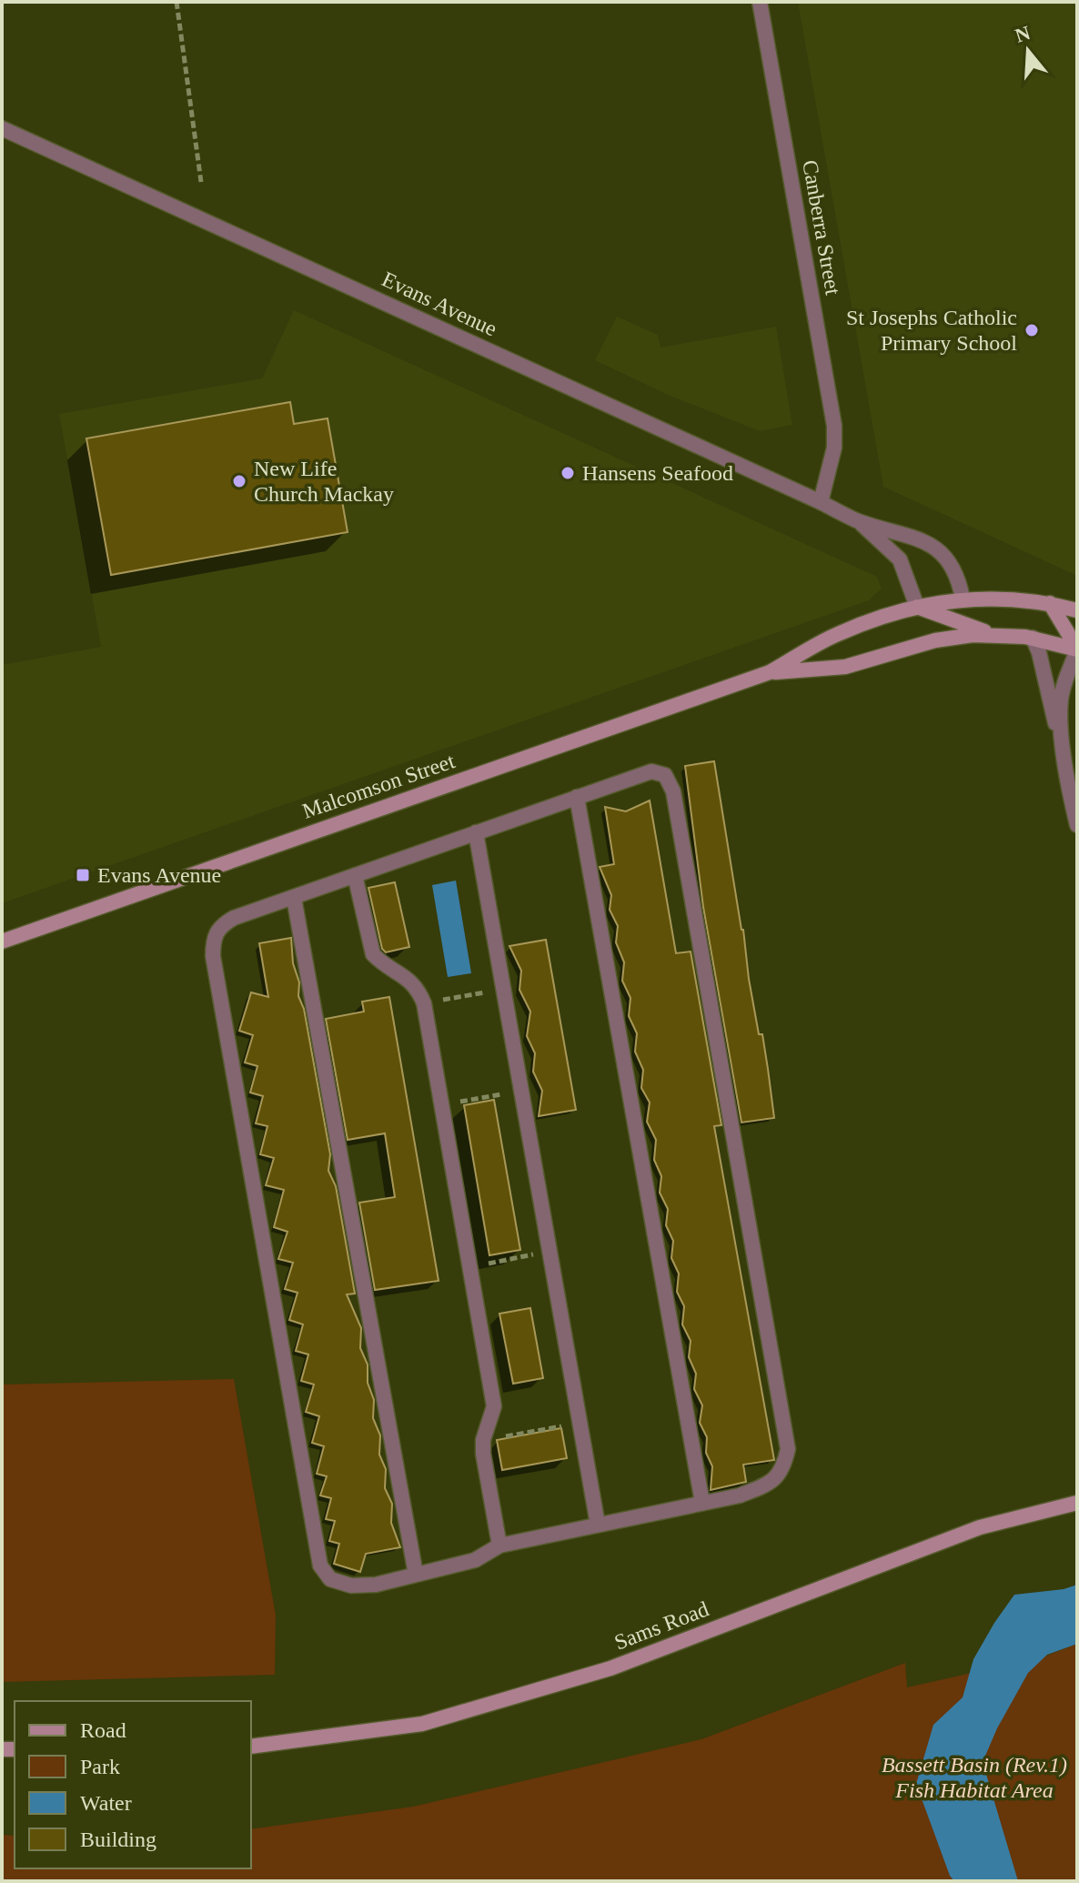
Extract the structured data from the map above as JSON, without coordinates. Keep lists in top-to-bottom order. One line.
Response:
{"streets":{"main road":["Malcomson Street","Sams Road"],"street":["Canberra Street","Evans Avenue"]},"crossings":[["Canberra Street","Evans Avenue"],["Evans Avenue","Malcomson Street"]],"parks":["Bassett Basin (Rev.1) Fish Habitat Area"],"places":{"other":["St Josephs Catholic Primary School","Hansens Seafood","New Life Church Mackay"],"transit":["Evans Avenue"]},"legend":["Road","Park","Water","Building"],"north":"top"}
